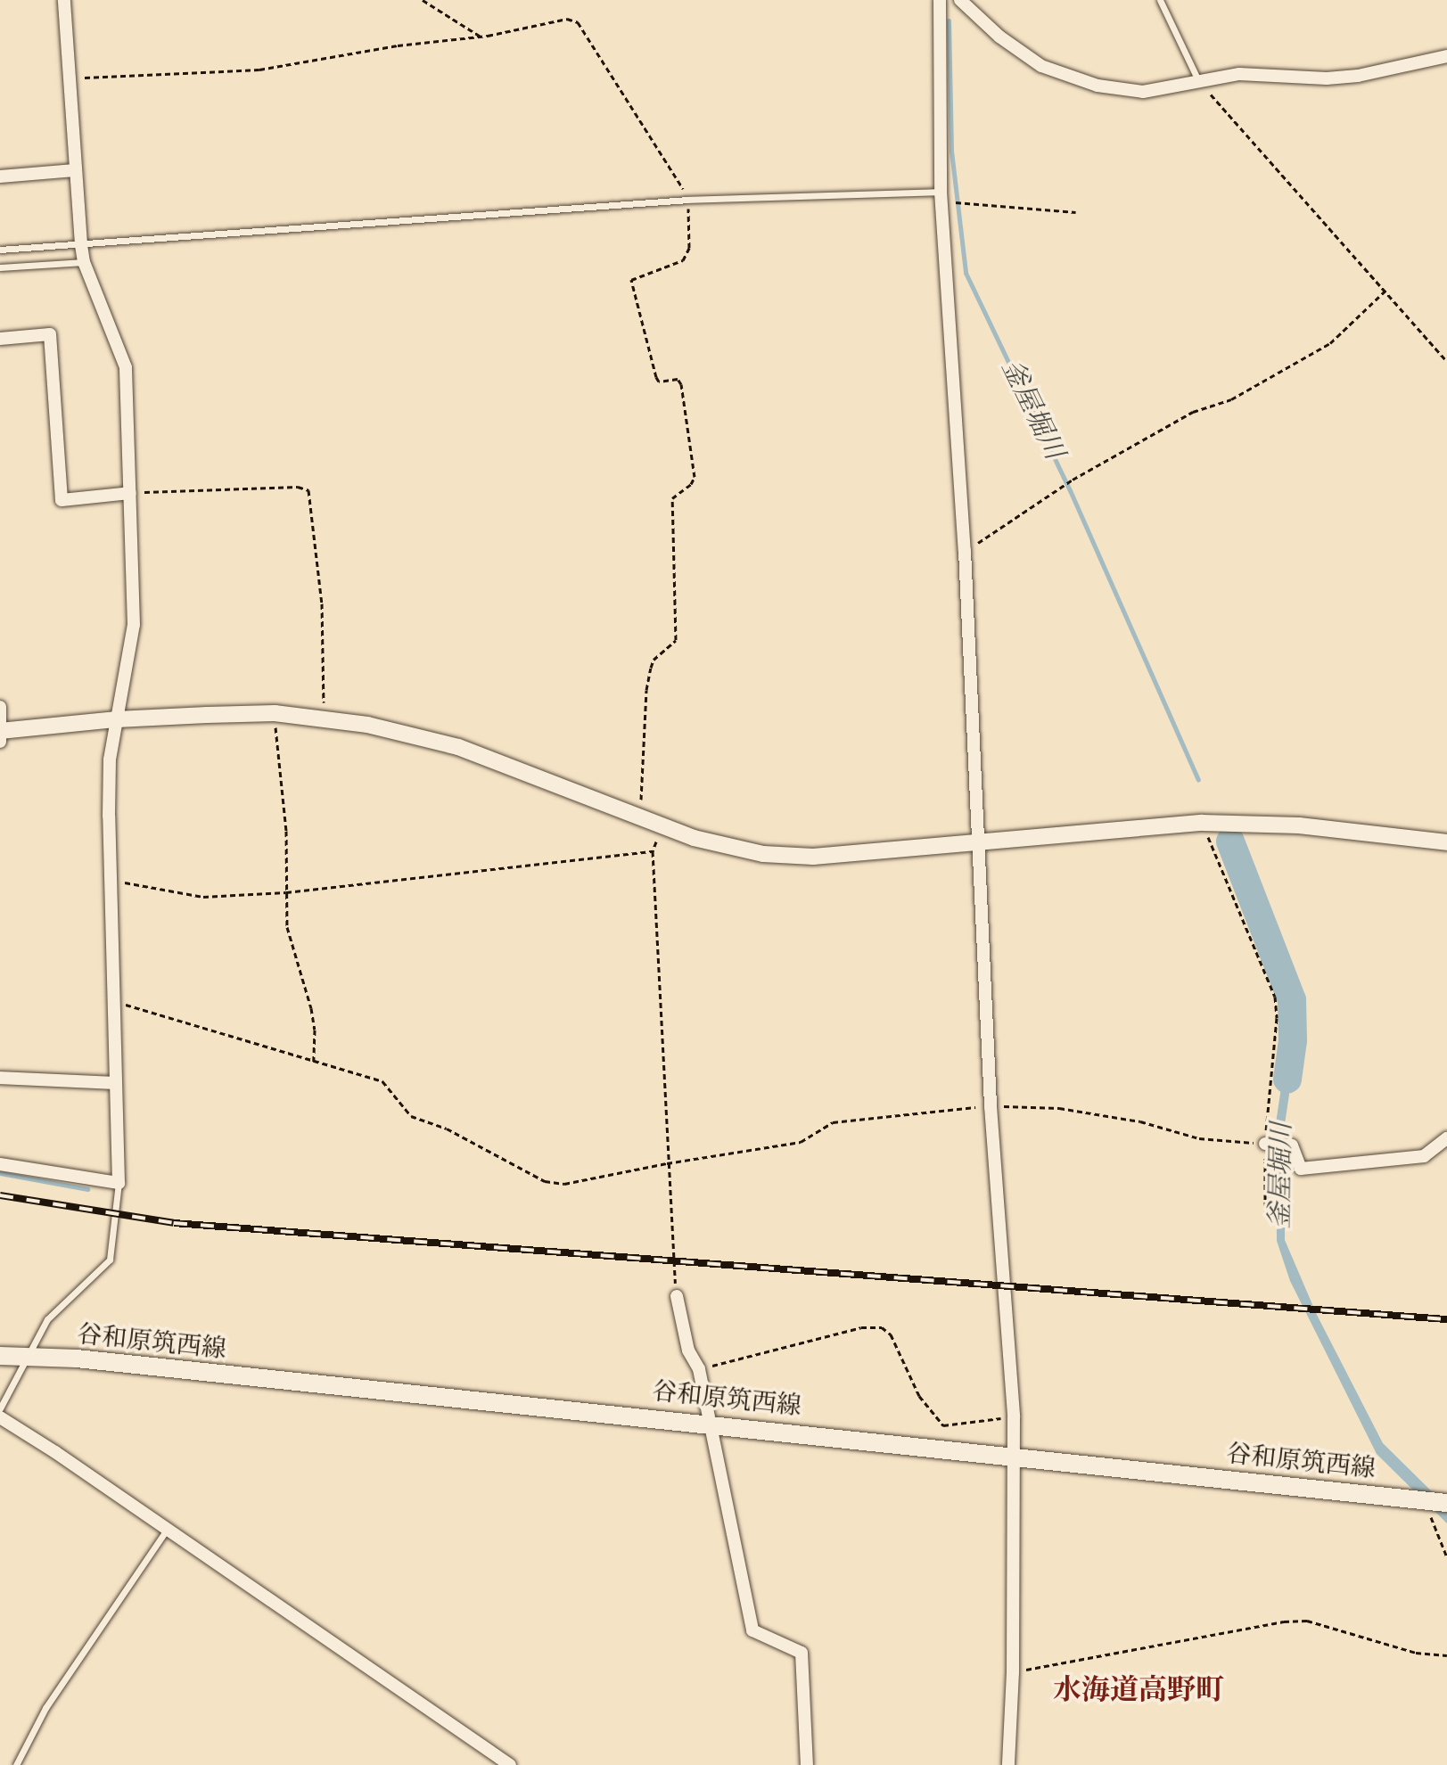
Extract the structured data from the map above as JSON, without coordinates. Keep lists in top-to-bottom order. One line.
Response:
{"streets":{"main road":["谷和原筑西線"]},"districts":["水海道高野町"],"water":["釜屋堀川"]}
